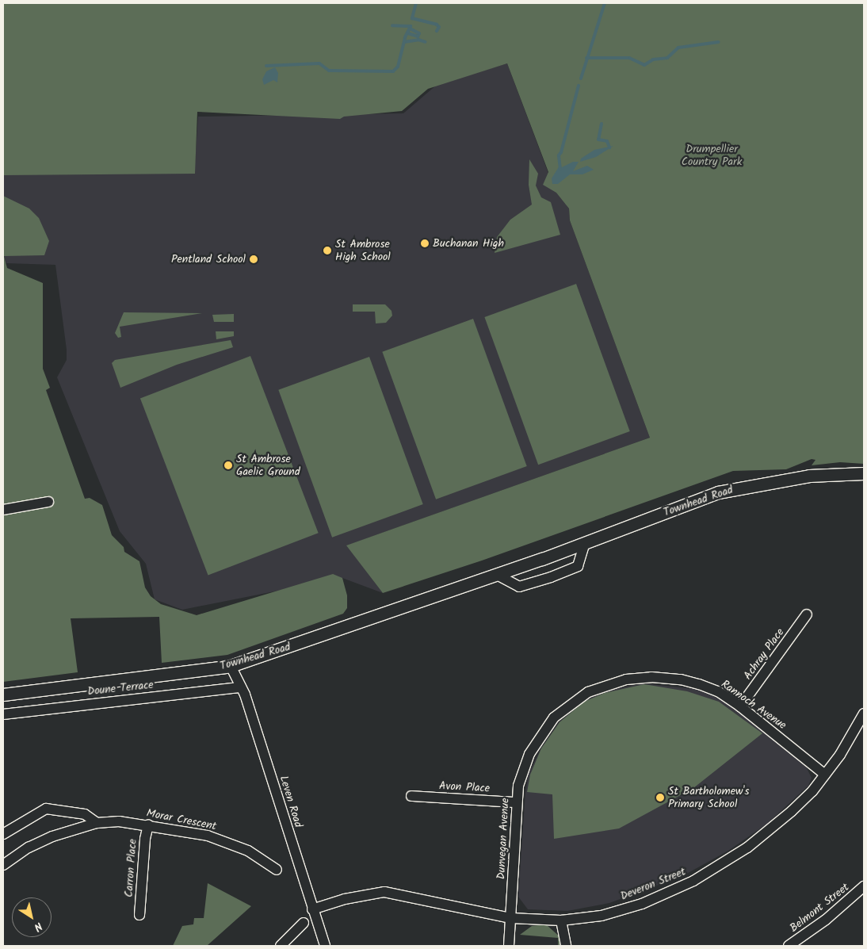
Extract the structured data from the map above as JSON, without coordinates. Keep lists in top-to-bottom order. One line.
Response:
{"streets":{"street":["Townhead Road","Achray Place","Doune Terrace","Rannoch Avenue","Avon Place","Leven Road","Morar Crescent","Dunvegan Avenue","Carron Place","Deveron Street","Belmont Street"]},"crossings":[["Townhead Road","Leven Road"],["Achray Place","Rannoch Avenue"],["Doune Terrace","Leven Road"],["Rannoch Avenue","Dunvegan Avenue"],["Rannoch Avenue","Deveron Street"],["Avon Place","Dunvegan Avenue"],["Leven Road","Deveron Street"],["Morar Crescent","Carron Place"],["Dunvegan Avenue","Deveron Street"]],"parks":["Drumpellier Country Park"],"places":["Buchanan High","St Ambrose High School","Pentland School","St Ambrose Gaelic Ground","St Bartholomew's Primary School"],"north":"bottom right"}
